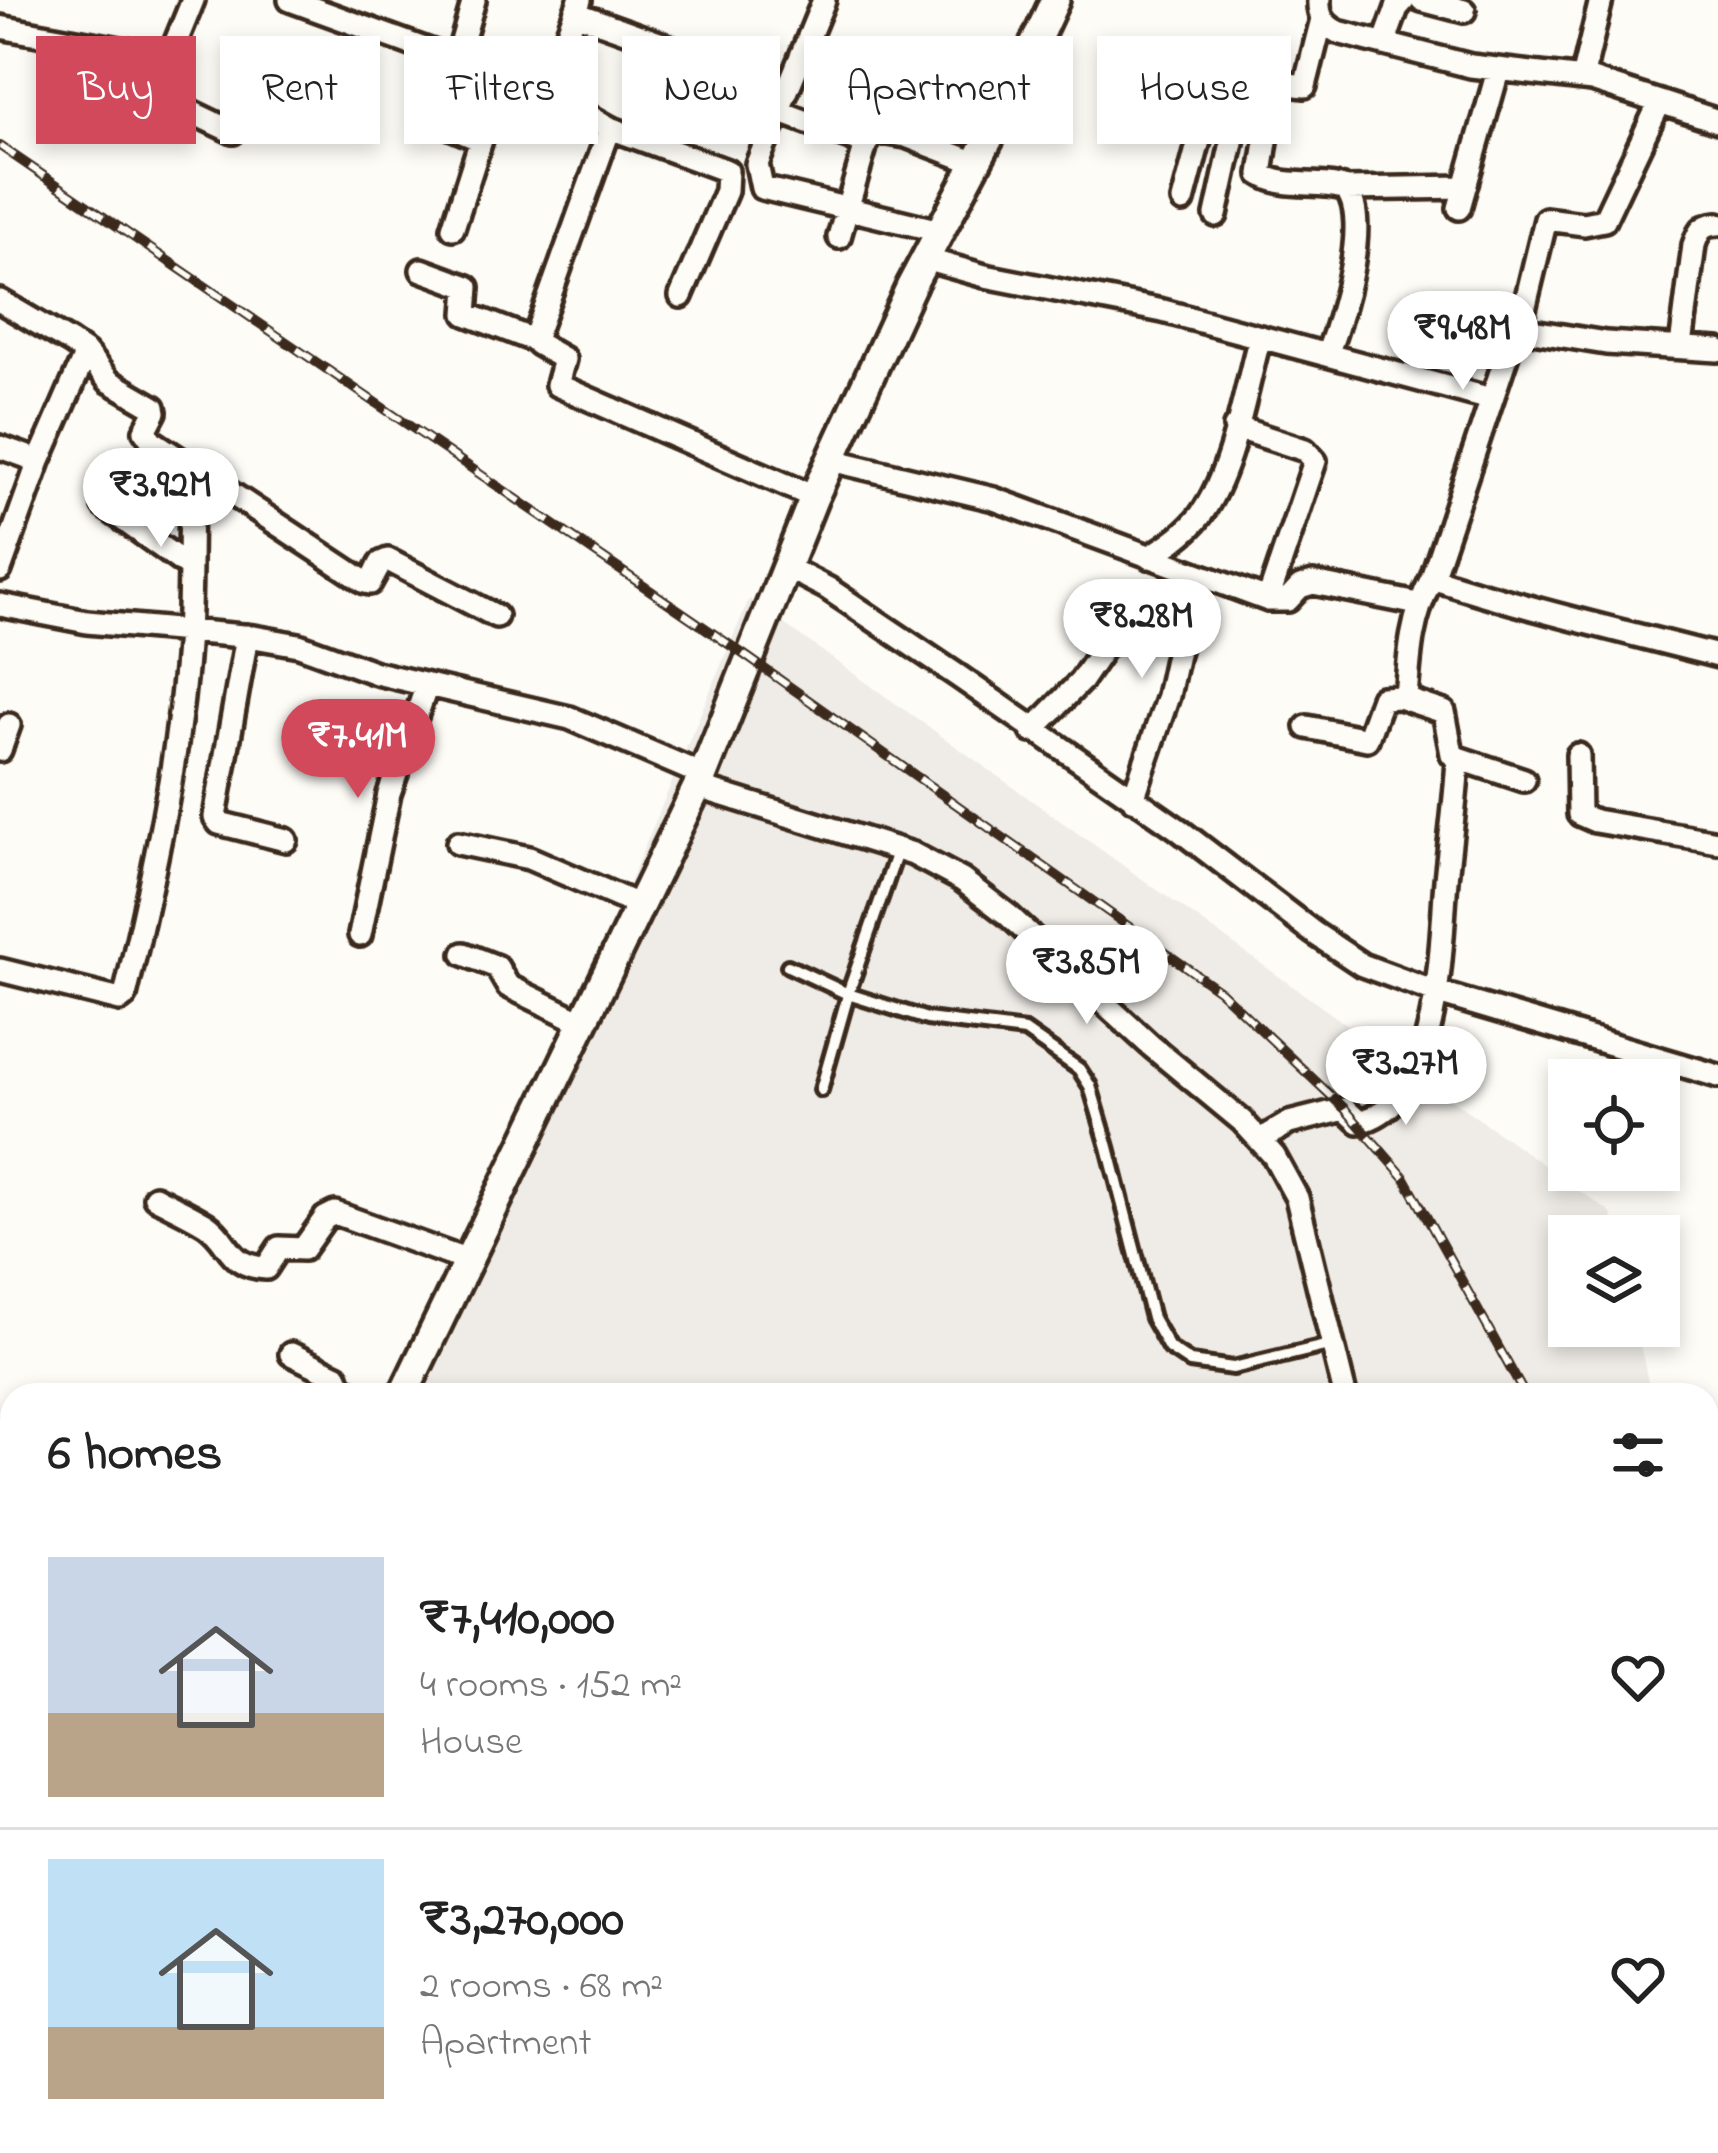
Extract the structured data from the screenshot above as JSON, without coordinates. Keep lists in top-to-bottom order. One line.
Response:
{"page":{"chip":["Buy","Rent","Filters","New","Apartment","House"],"price":["₹9.48M","₹3.92M","₹8.28M","₹7.41M","₹3.85M","₹3.27M"],"heading":"6 homes","list":[{"name":"₹7,410,000","note":"4 rooms · 152 m² · House"},{"name":"₹3,270,000","note":"2 rooms · 68 m² · Apartment"}]}}
